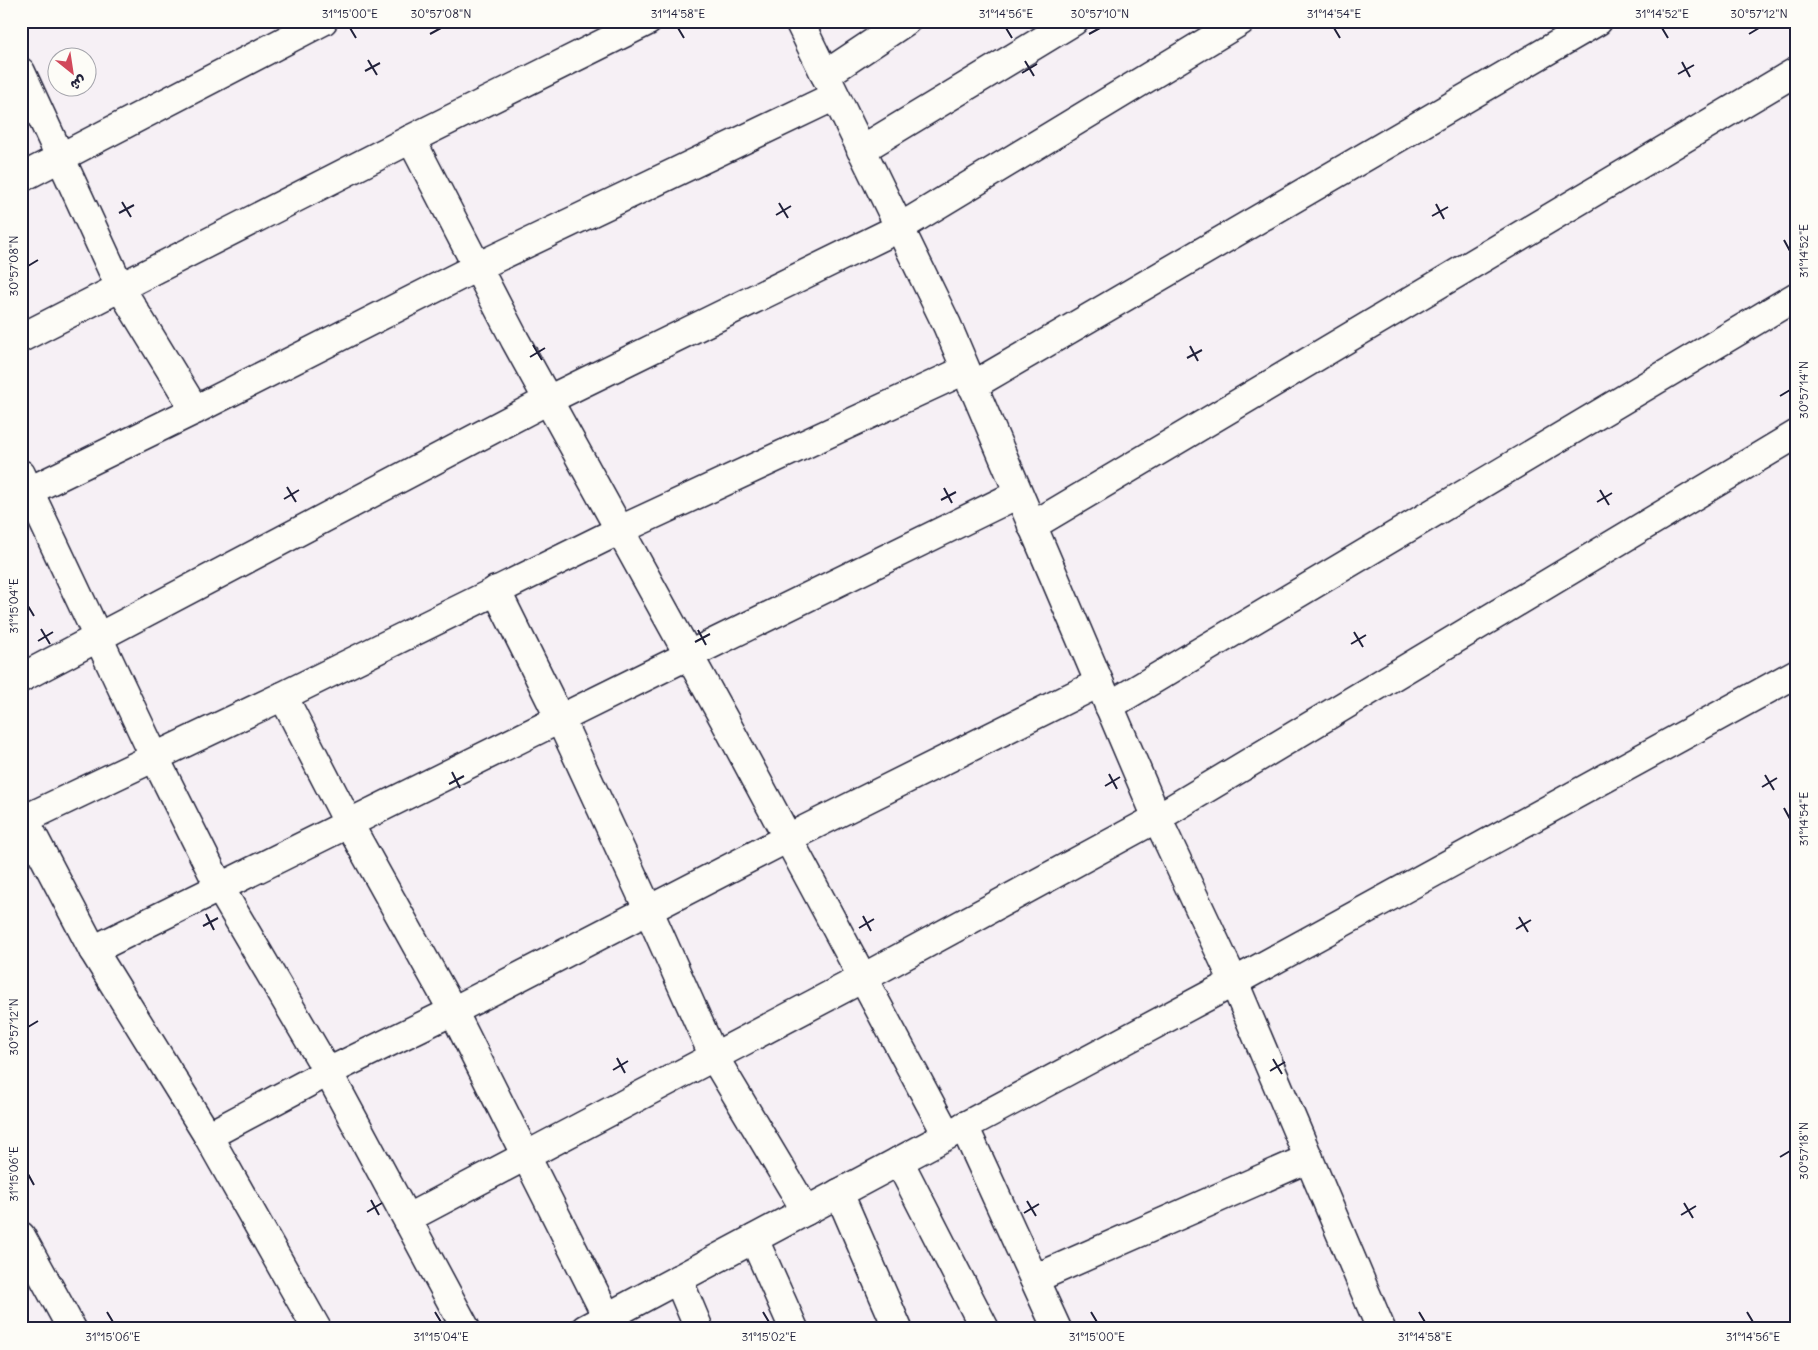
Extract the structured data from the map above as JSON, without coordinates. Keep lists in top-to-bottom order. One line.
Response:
{"north":"bottom right","coordinates":["31°15'00\"E","30°57'08\"N","31°14'58\"E","31°14'56\"E","30°57'10\"N","31°14'54\"E","31°14'52\"E","30°57'12\"N","30°57'14\"N","31°15'04\"E","30°57'18\"N","31°15'06\"E","31°15'02\"E"]}
